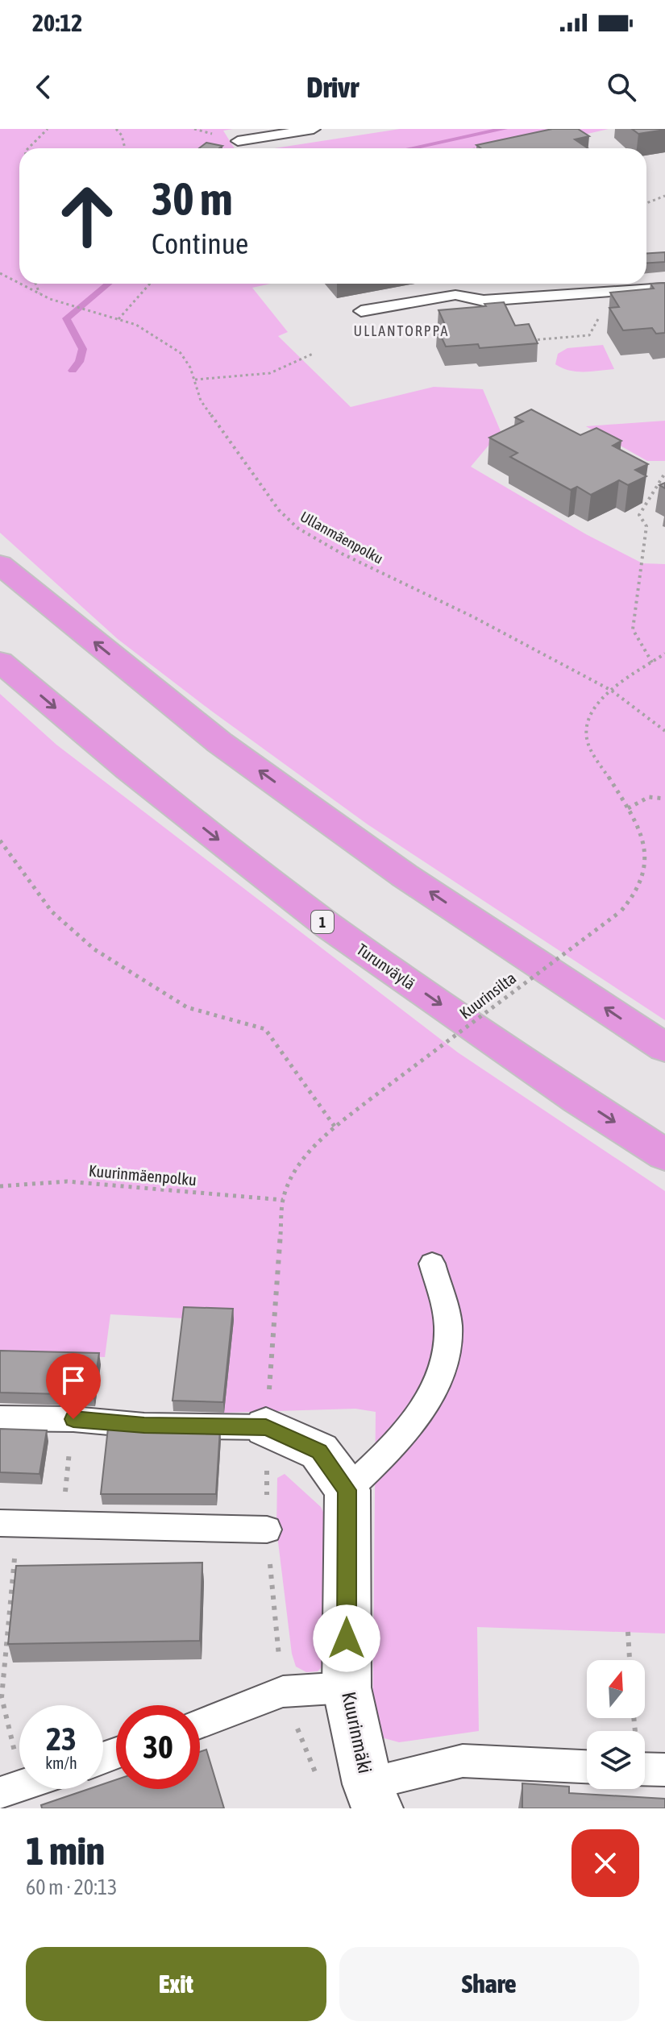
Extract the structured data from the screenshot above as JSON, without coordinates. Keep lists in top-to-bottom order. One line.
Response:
{"streets":{"highway":["1","Turunväylä"],"street":["Kuurinmäki"],"path":["Ullanmäenpolku","Kuurinsilta","Kuurinmäenpolku"]},"crossings":[["Ullanmäenpolku","Kuurinsilta"],["Kuurinsilta","Kuurinmäenpolku"]],"districts":["ULLANTORPPA"],"north":"top","page":{"status":"20:12","header":"Drivr","turn":["30 m","Continue"],"speed":"23 km/h","limit":"30","heading":["1 min","60 m · 20:13"],"buttons":["Exit","Share"]}}
